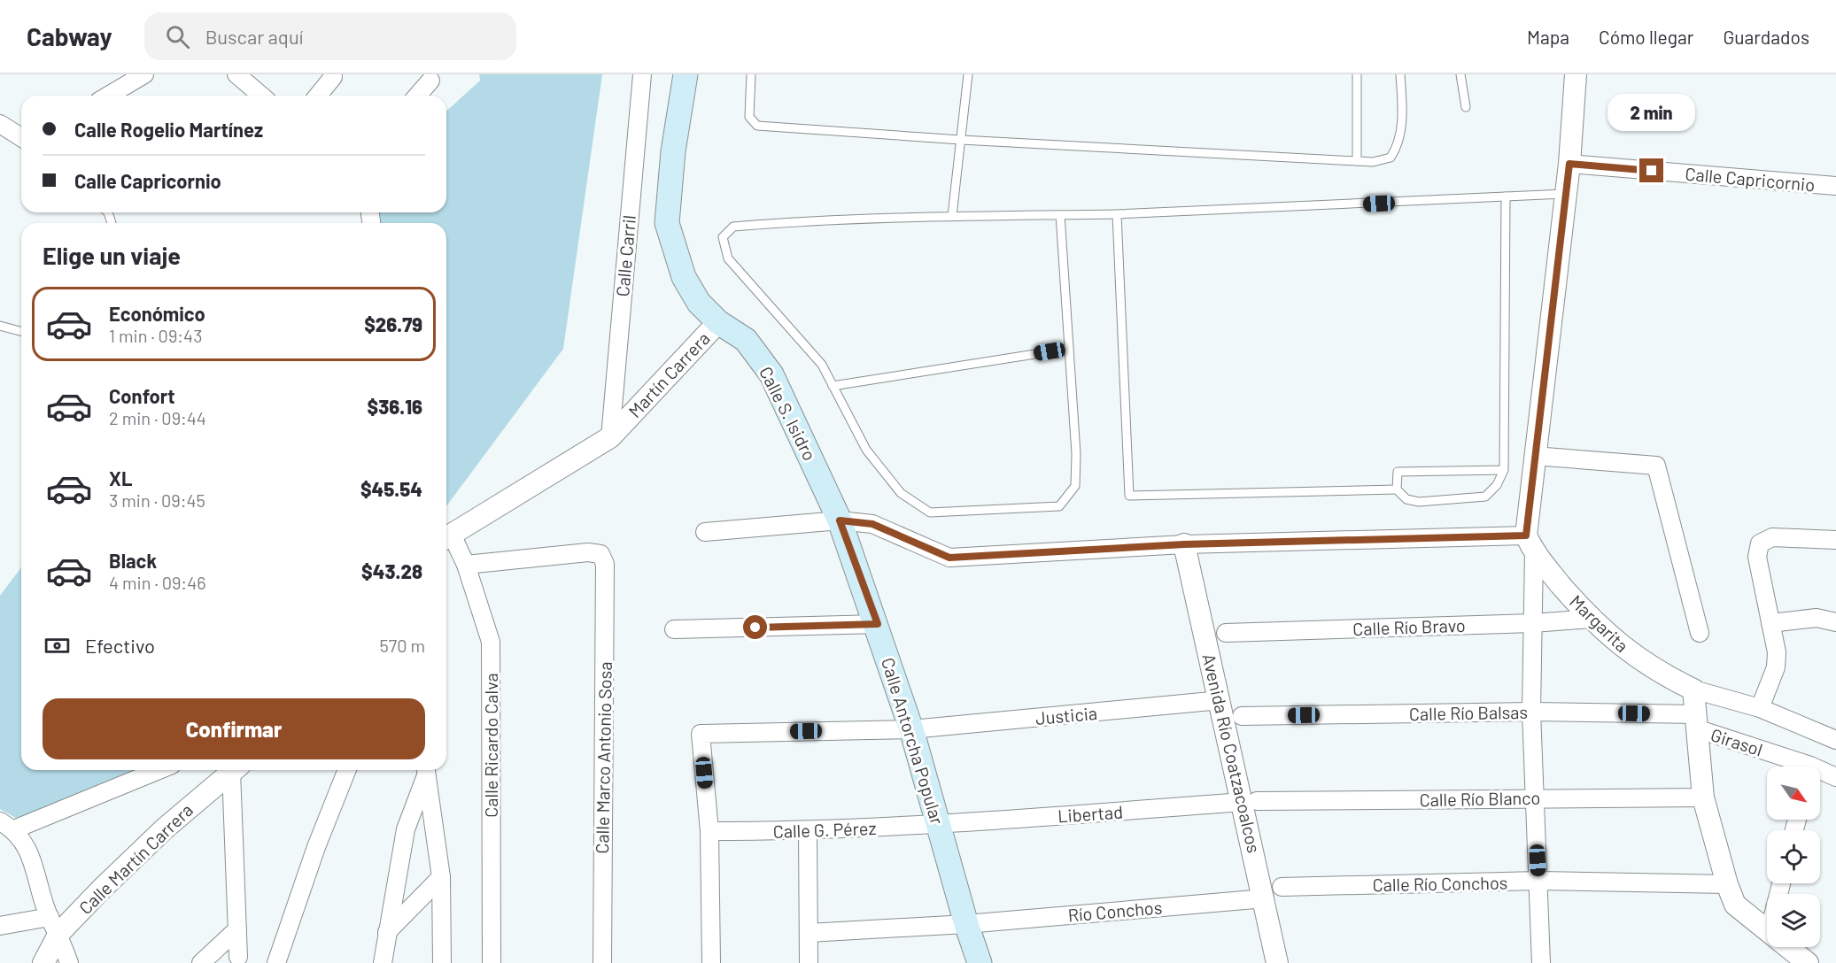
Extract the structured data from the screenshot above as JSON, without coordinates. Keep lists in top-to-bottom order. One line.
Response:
{"streets":{"main road":["Martín Carrera","Calle S. Isidro","Calle Antorcha Popular"],"street":["Calle Capricornio","Calle Carril","Margarita","Calle Río Bravo","Calle Río Balsas","Justicia","Girasol","Calle Ricardo Calva","Avenida Río Coatzacoalcos","Calle Marco Antonio Sosa","Calle Río Blanco","Libertad","Calle G. Pérez","Calle Martín Carrera","Calle Río Conchos","Río Conchos"]},"crossings":[["Calle Carril","Martín Carrera"],["Martín Carrera","Calle S. Isidro"],["Martín Carrera","Calle Ricardo Calva"],["Calle S. Isidro","Calle Antorcha Popular"],["Margarita","Calle Río Bravo"],["Calle Río Balsas","Girasol"],["Justicia","Calle Antorcha Popular"],["Justicia","Avenida Río Coatzacoalcos"],["Justicia","Calle G. Pérez"],["Calle Antorcha Popular","Libertad"],["Calle Antorcha Popular","Calle G. Pérez"],["Calle Antorcha Popular","Río Conchos"],["Calle Ricardo Calva","Calle Marco Antonio Sosa"],["Avenida Río Coatzacoalcos","Calle Río Blanco"],["Avenida Río Coatzacoalcos","Libertad"],["Avenida Río Coatzacoalcos","Calle Río Conchos"],["Avenida Río Coatzacoalcos","Río Conchos"],["Calle Río Blanco","Libertad"],["Libertad","Calle G. Pérez"],["Calle Río Conchos","Río Conchos"]],"north":"bottom right","page":{"header":"Cabway","search":"Buscar aquí","nav":["Mapa","Cómo llegar","Guardados"],"bubble":"2 min","banner":["Calle Rogelio Martínez","Calle Capricornio"],"heading":"Elige un viaje","list":[{"name":"Económico","note":"1 min · 09:43","value":"$26.79"},{"name":"Confort","note":"2 min · 09:44","value":"$36.16"},{"name":"XL","note":"3 min · 09:45","value":"$45.54"},{"name":"Black","note":"4 min · 09:46","value":"$43.28"}],"pay":["Efectivo","570 m"],"buttons":"Confirmar"}}
